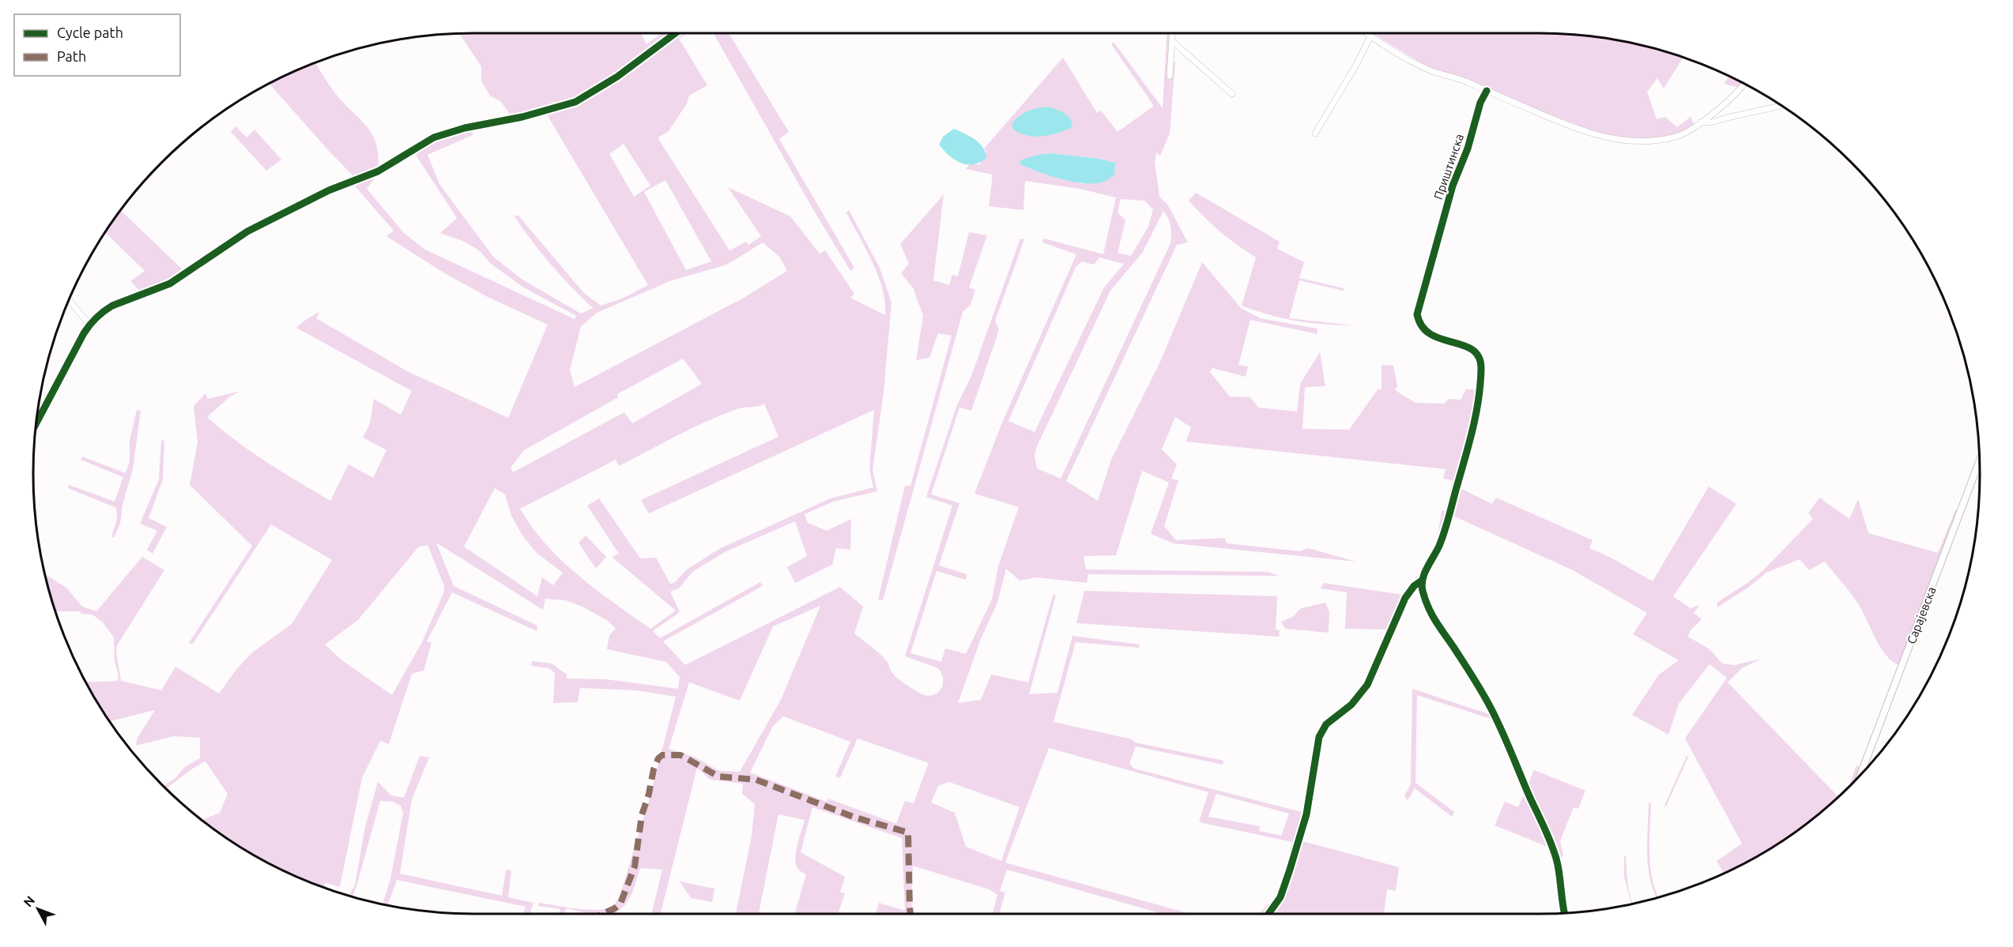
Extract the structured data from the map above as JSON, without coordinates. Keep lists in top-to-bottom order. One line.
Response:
{"streets":{"main road":["Сарајевска"],"street":["Приштинска"]},"legend":["Cycle path","Path"],"north":"top left"}
